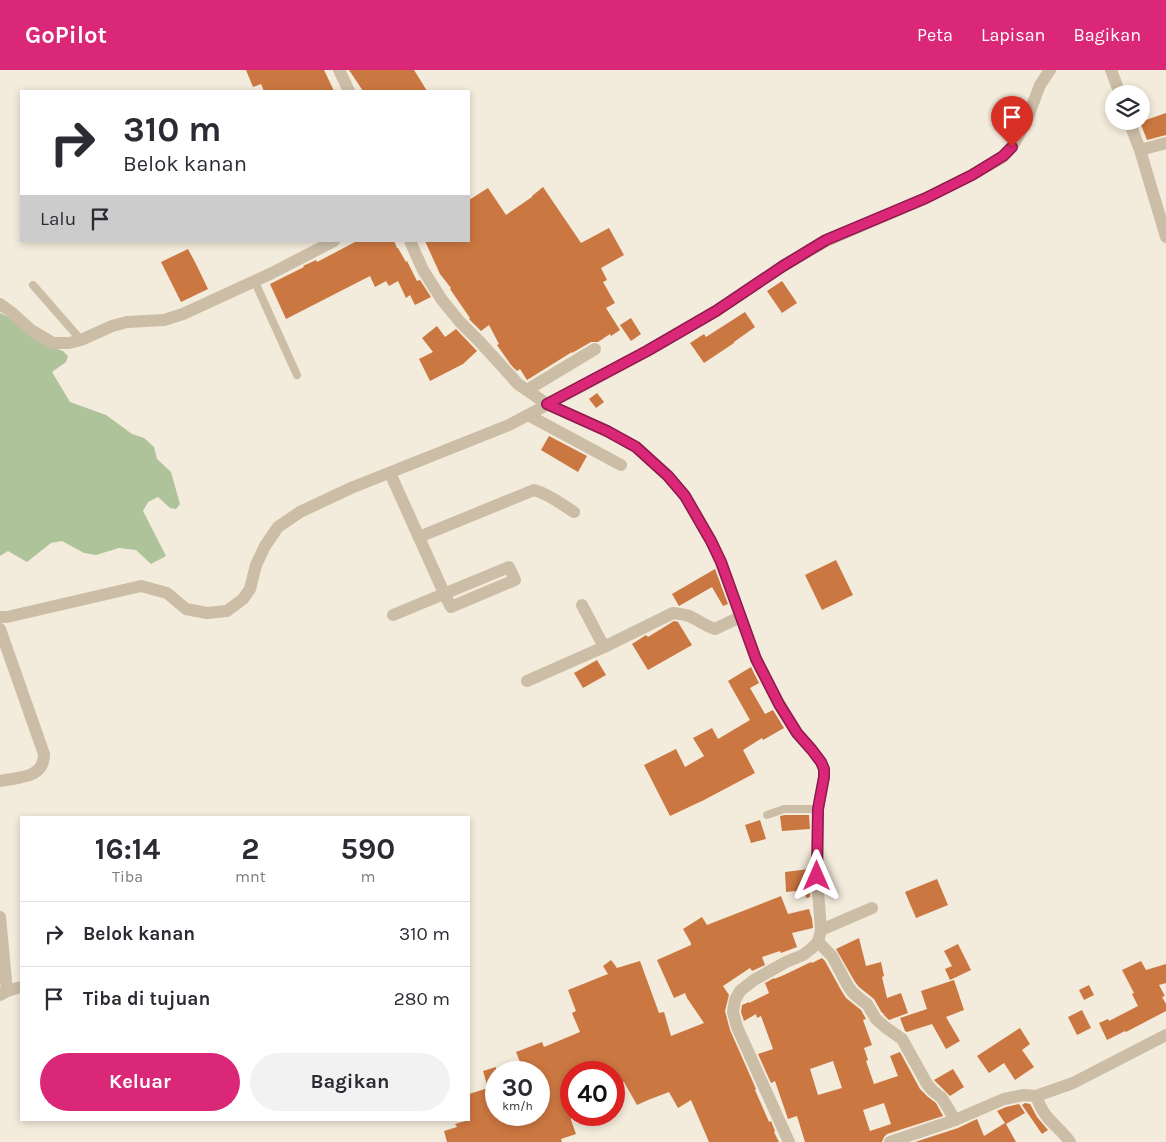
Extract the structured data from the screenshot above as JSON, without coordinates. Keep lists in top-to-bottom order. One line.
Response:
{"page":{"header":"GoPilot","nav":["Peta","Lapisan","Bagikan"],"turn":["310 m","Belok kanan"],"then":"Lalu","eta":["16:14","Tiba","2","mnt","590","m"],"list":[{"name":"Belok kanan","value":"310 m"},{"name":"Tiba di tujuan","value":"280 m"}],"buttons":["Keluar","Bagikan"],"speed":"30 km/h","limit":"40"}}
